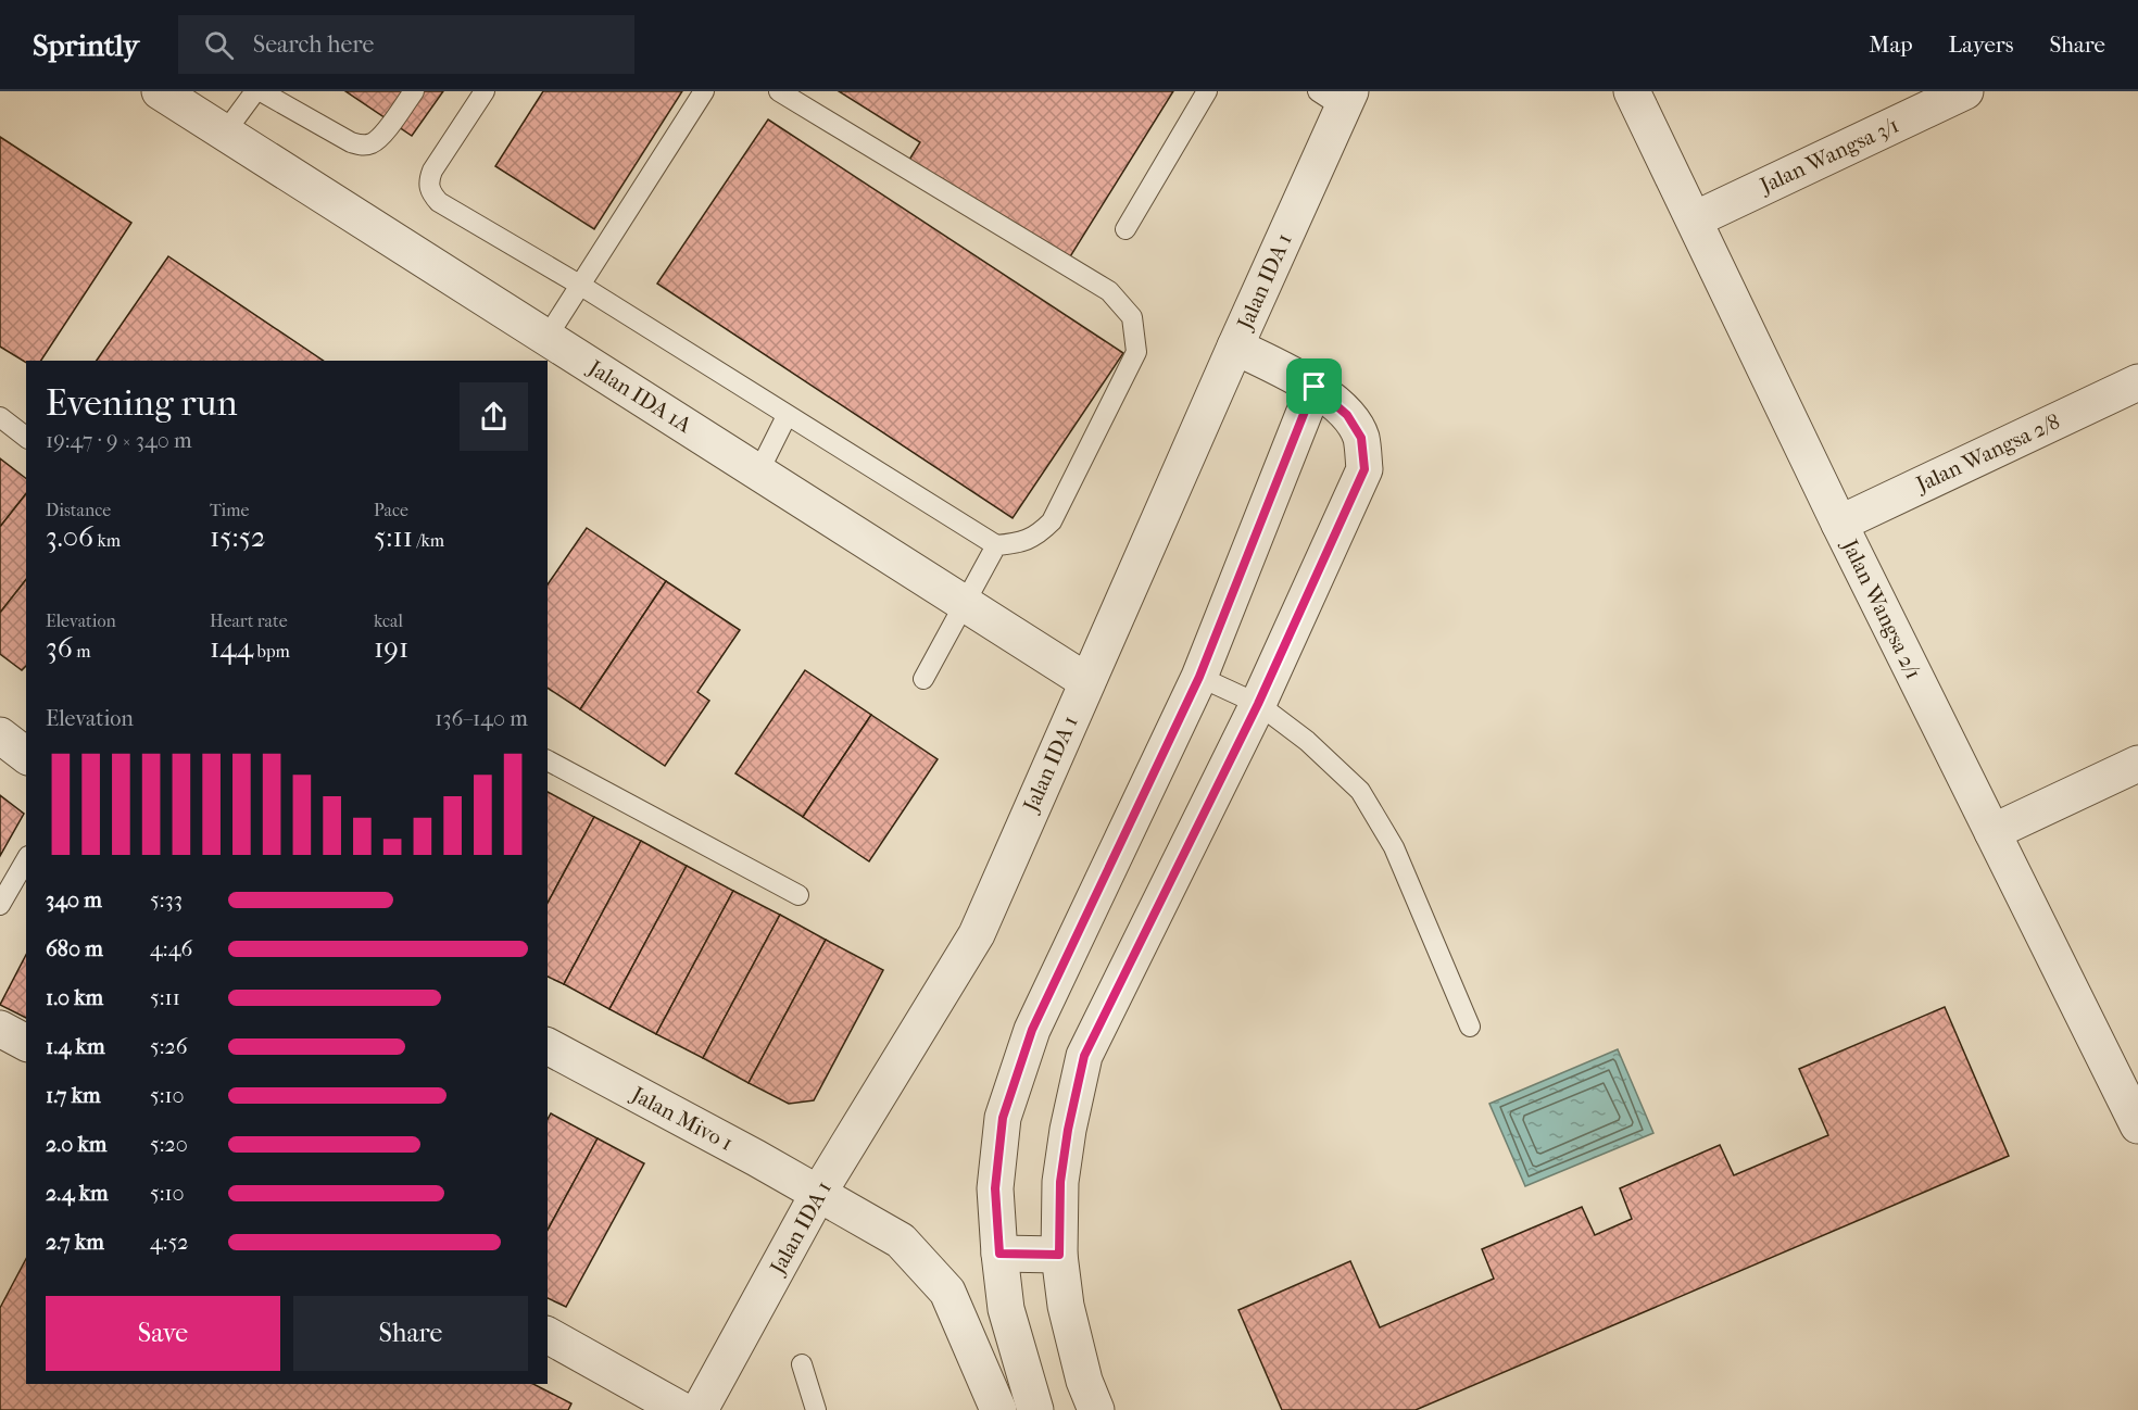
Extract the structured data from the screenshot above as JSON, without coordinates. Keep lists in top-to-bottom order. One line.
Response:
{"streets":{"street":["Jalan Wangsa 3/1","Jalan IDA 1","Jalan IDA 1A","Jalan Wangsa 2/8","Jalan Wangsa 2/1","Jalan Mivo 1"]},"crossings":[["Jalan Wangsa 3/1","Jalan Wangsa 2/1"],["Jalan IDA 1","Jalan IDA 1A"],["Jalan IDA 1","Jalan Mivo 1"],["Jalan Wangsa 2/8","Jalan Wangsa 2/1"]],"page":{"header":"Sprintly","search":"Search here","nav":["Map","Layers","Share"],"heading":["Evening run","19:47 · 9 × 340 m"],"stats":[["Distance","3.06 km"],["Time","15:52"],["Pace","5:11 /km"],["Elevation","36 m"],["Heart rate","144 bpm"],["kcal","191"]],"chart":["Elevation","136–140 m"],"list":[{"name":"340 m","note":"5:33"},{"name":"680 m","note":"4:46"},{"name":"1.0 km","note":"5:11"},{"name":"1.4 km","note":"5:26"},{"name":"1.7 km","note":"5:10"},{"name":"2.0 km","note":"5:20"},{"name":"2.4 km","note":"5:10"},{"name":"2.7 km","note":"4:52"}],"buttons":["Save","Share"]}}
